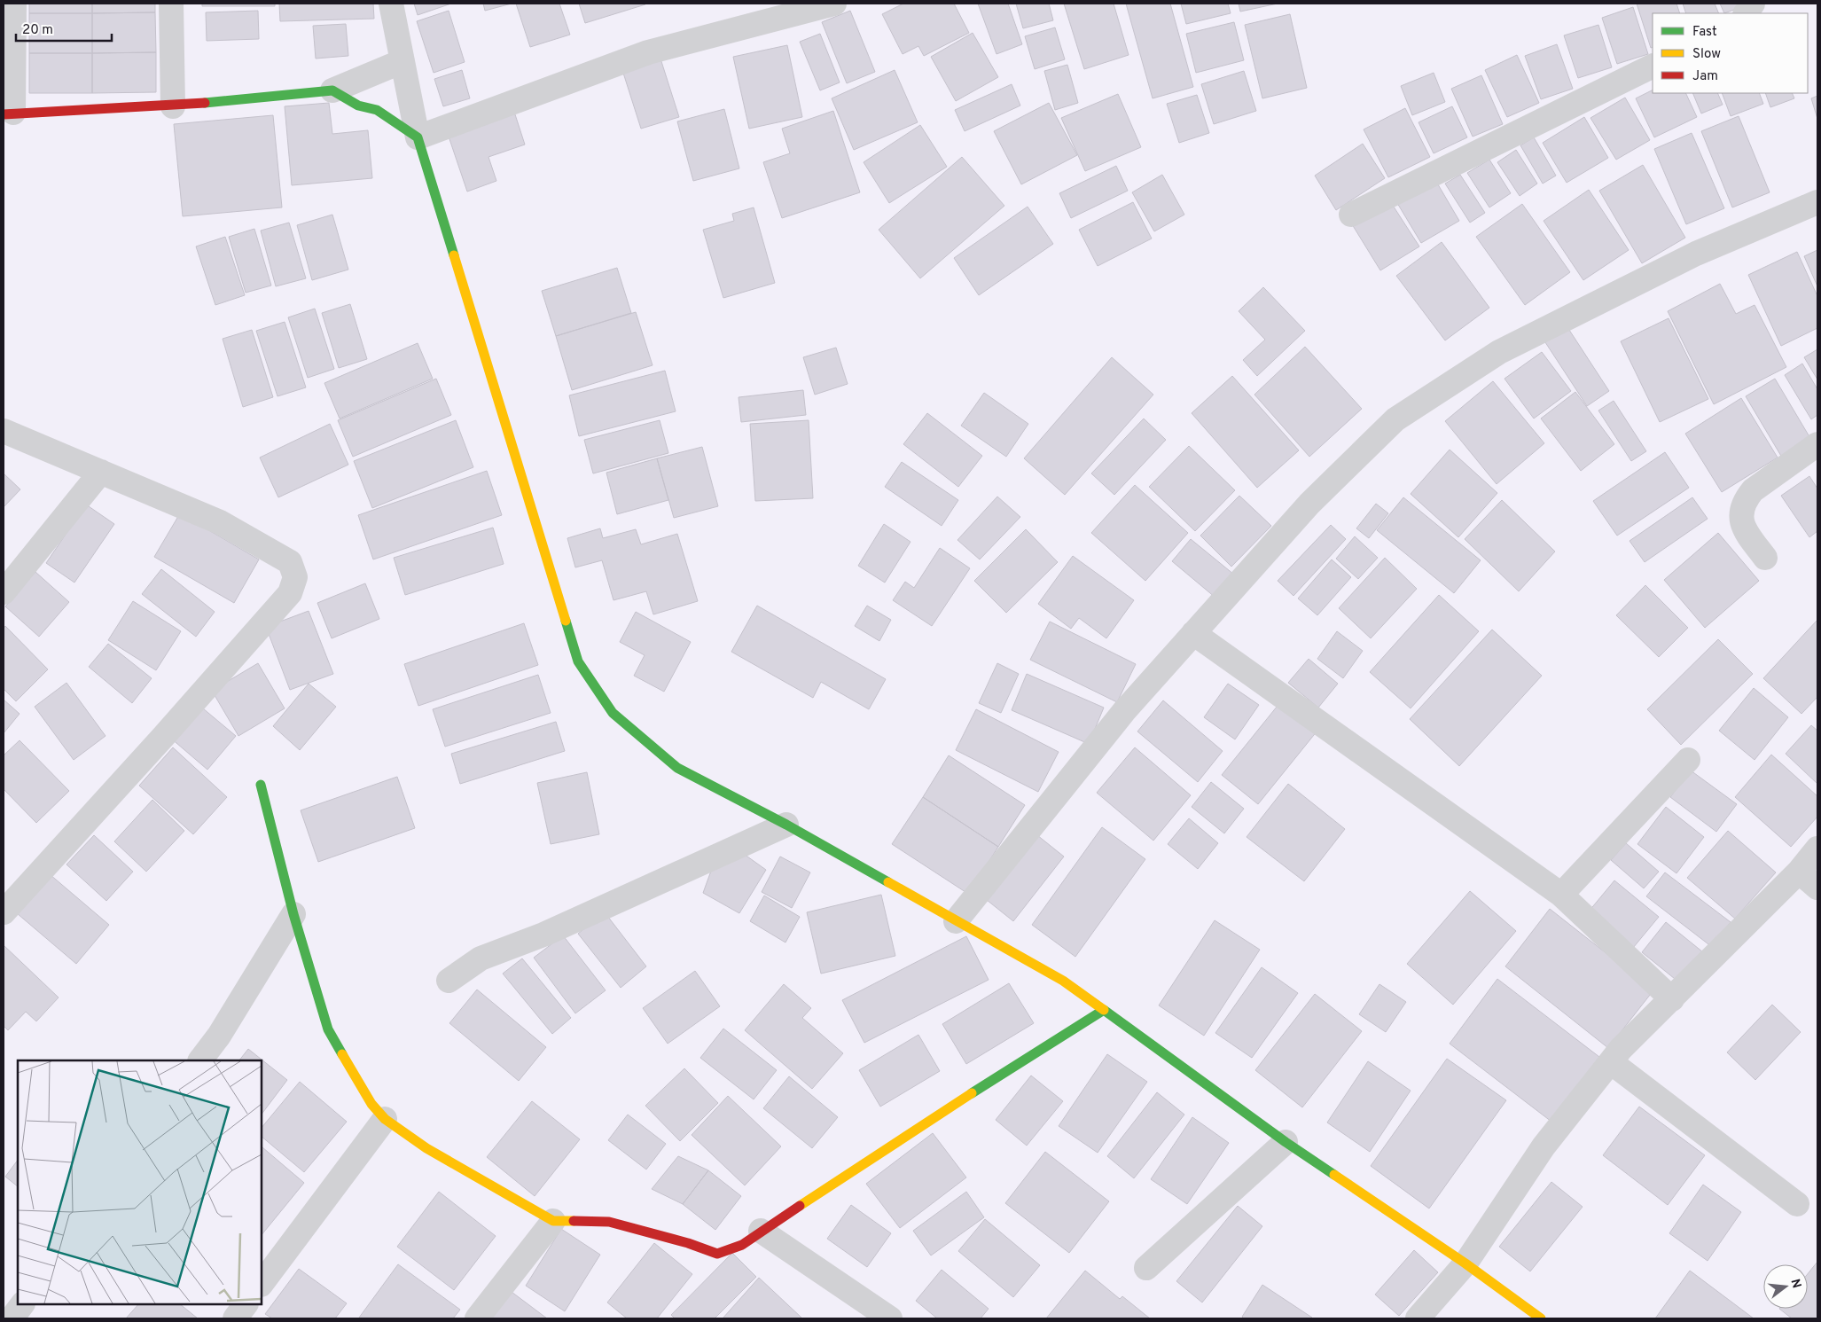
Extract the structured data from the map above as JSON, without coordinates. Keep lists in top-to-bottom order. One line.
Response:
{"legend":["Fast","Slow","Jam"],"scale_bar":"20 m","north":"right"}
